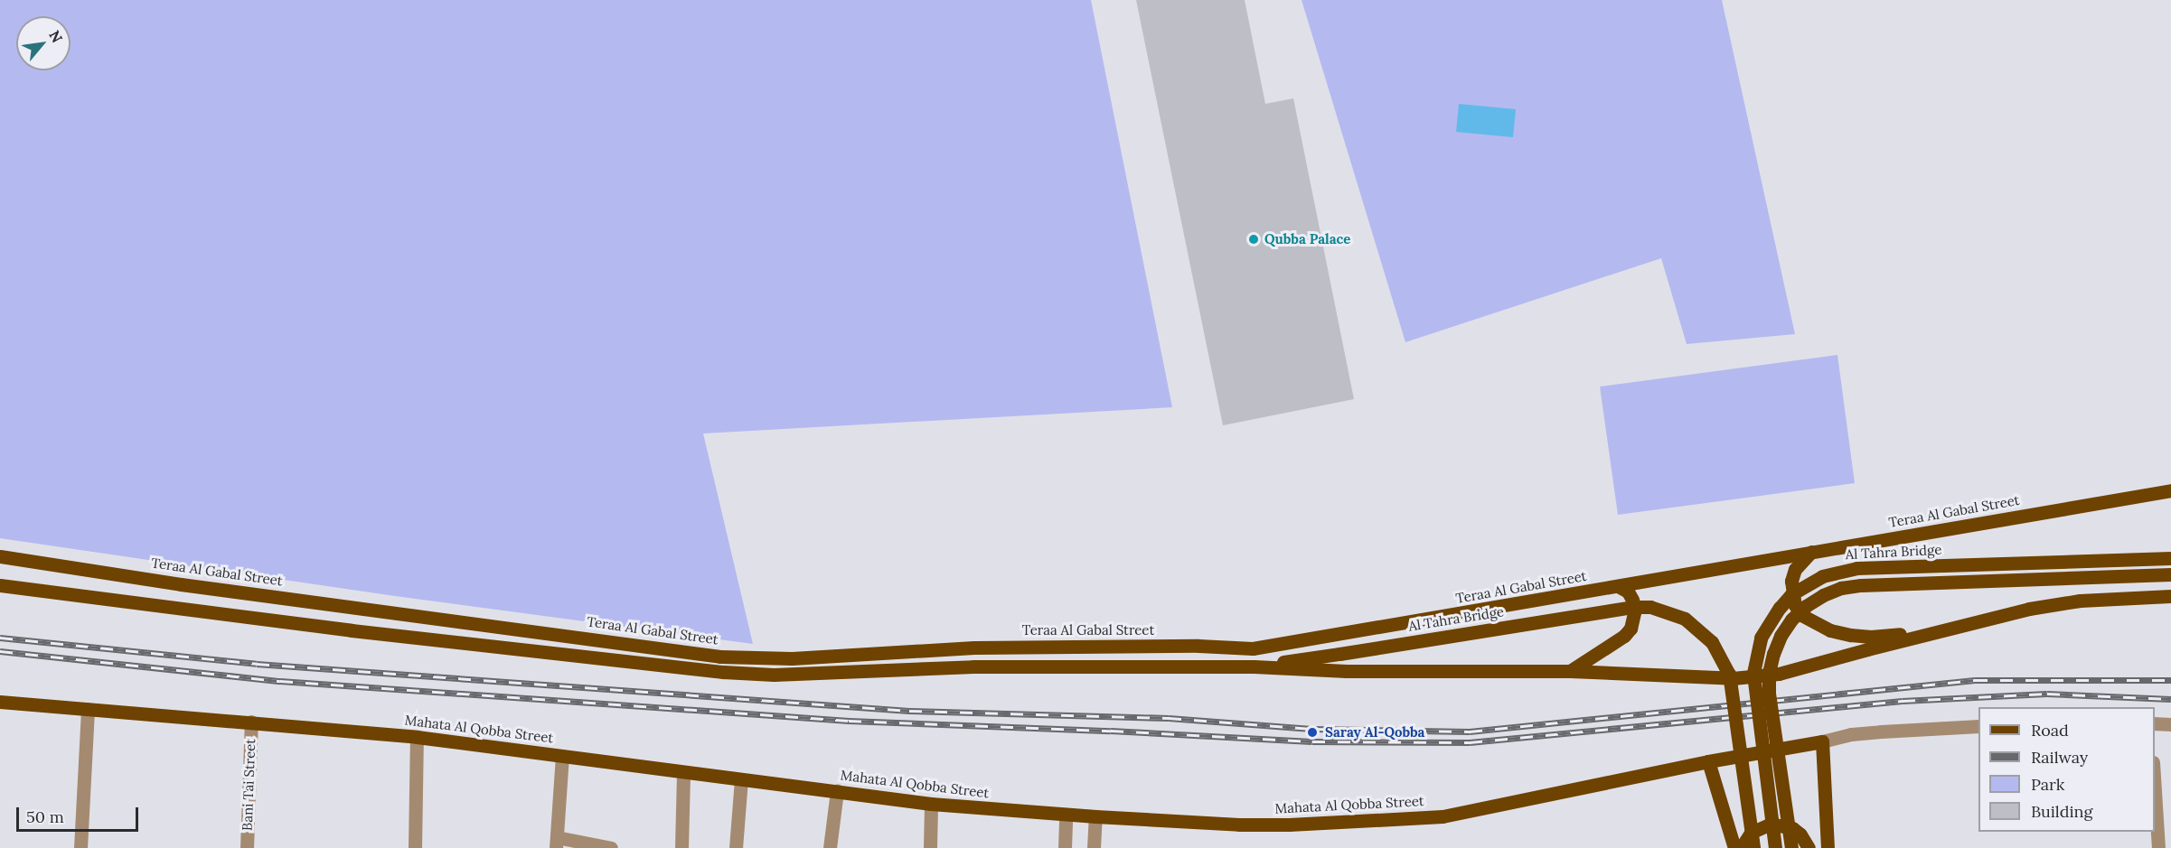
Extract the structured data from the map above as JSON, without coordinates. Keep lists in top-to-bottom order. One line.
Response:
{"streets":{"main road":["Teraa Al Gabal Street","Al Tahra Bridge","Mahata Al Qobba Street"],"street":["Bani Tai Street"]},"crossings":[["Mahata Al Qobba Street","Bani Tai Street"]],"places":["Qubba Palace","Saray Al-Qobba"],"legend":["Road","Railway","Park","Building"],"scale_bar":"50 m","north":"top right"}
